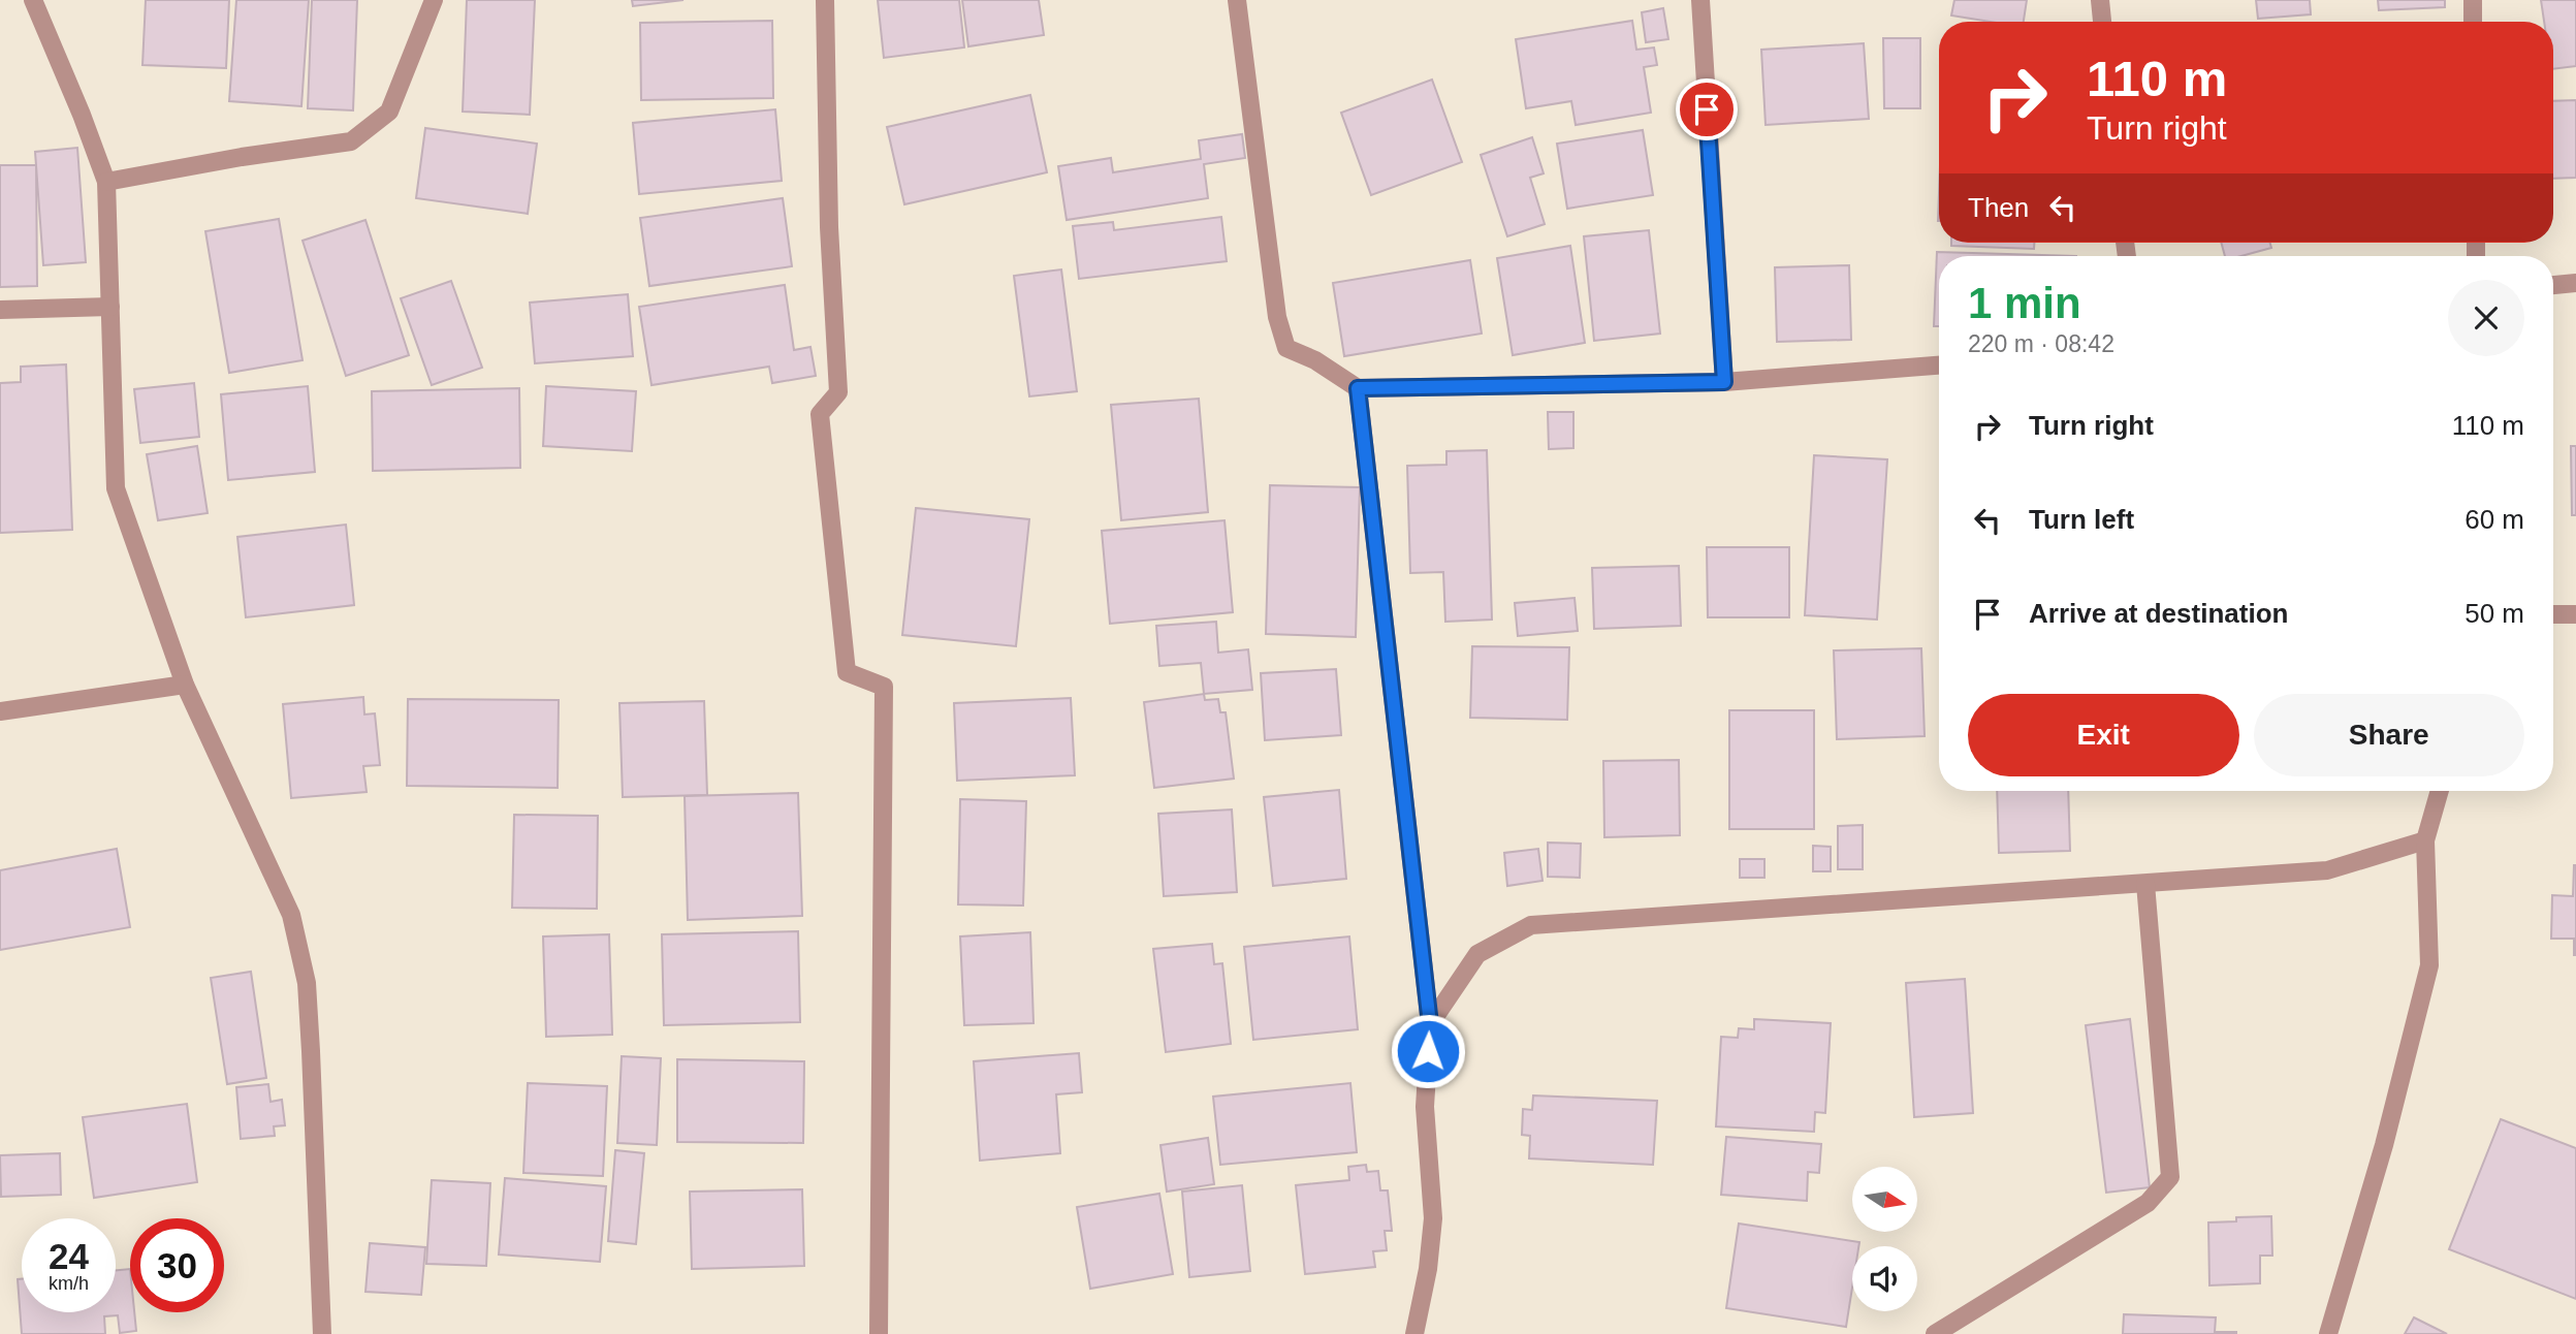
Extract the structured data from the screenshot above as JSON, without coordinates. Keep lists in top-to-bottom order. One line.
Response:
{"north":"right","page":{"turn":["110 m","Turn right"],"then":"Then","heading":["1 min","220 m · 08:42"],"list":[{"name":"Turn right","value":"110 m"},{"name":"Turn left","value":"60 m"},{"name":"Arrive at destination","value":"50 m"}],"buttons":["Exit","Share"],"speed":"24 km/h","limit":"30"}}
